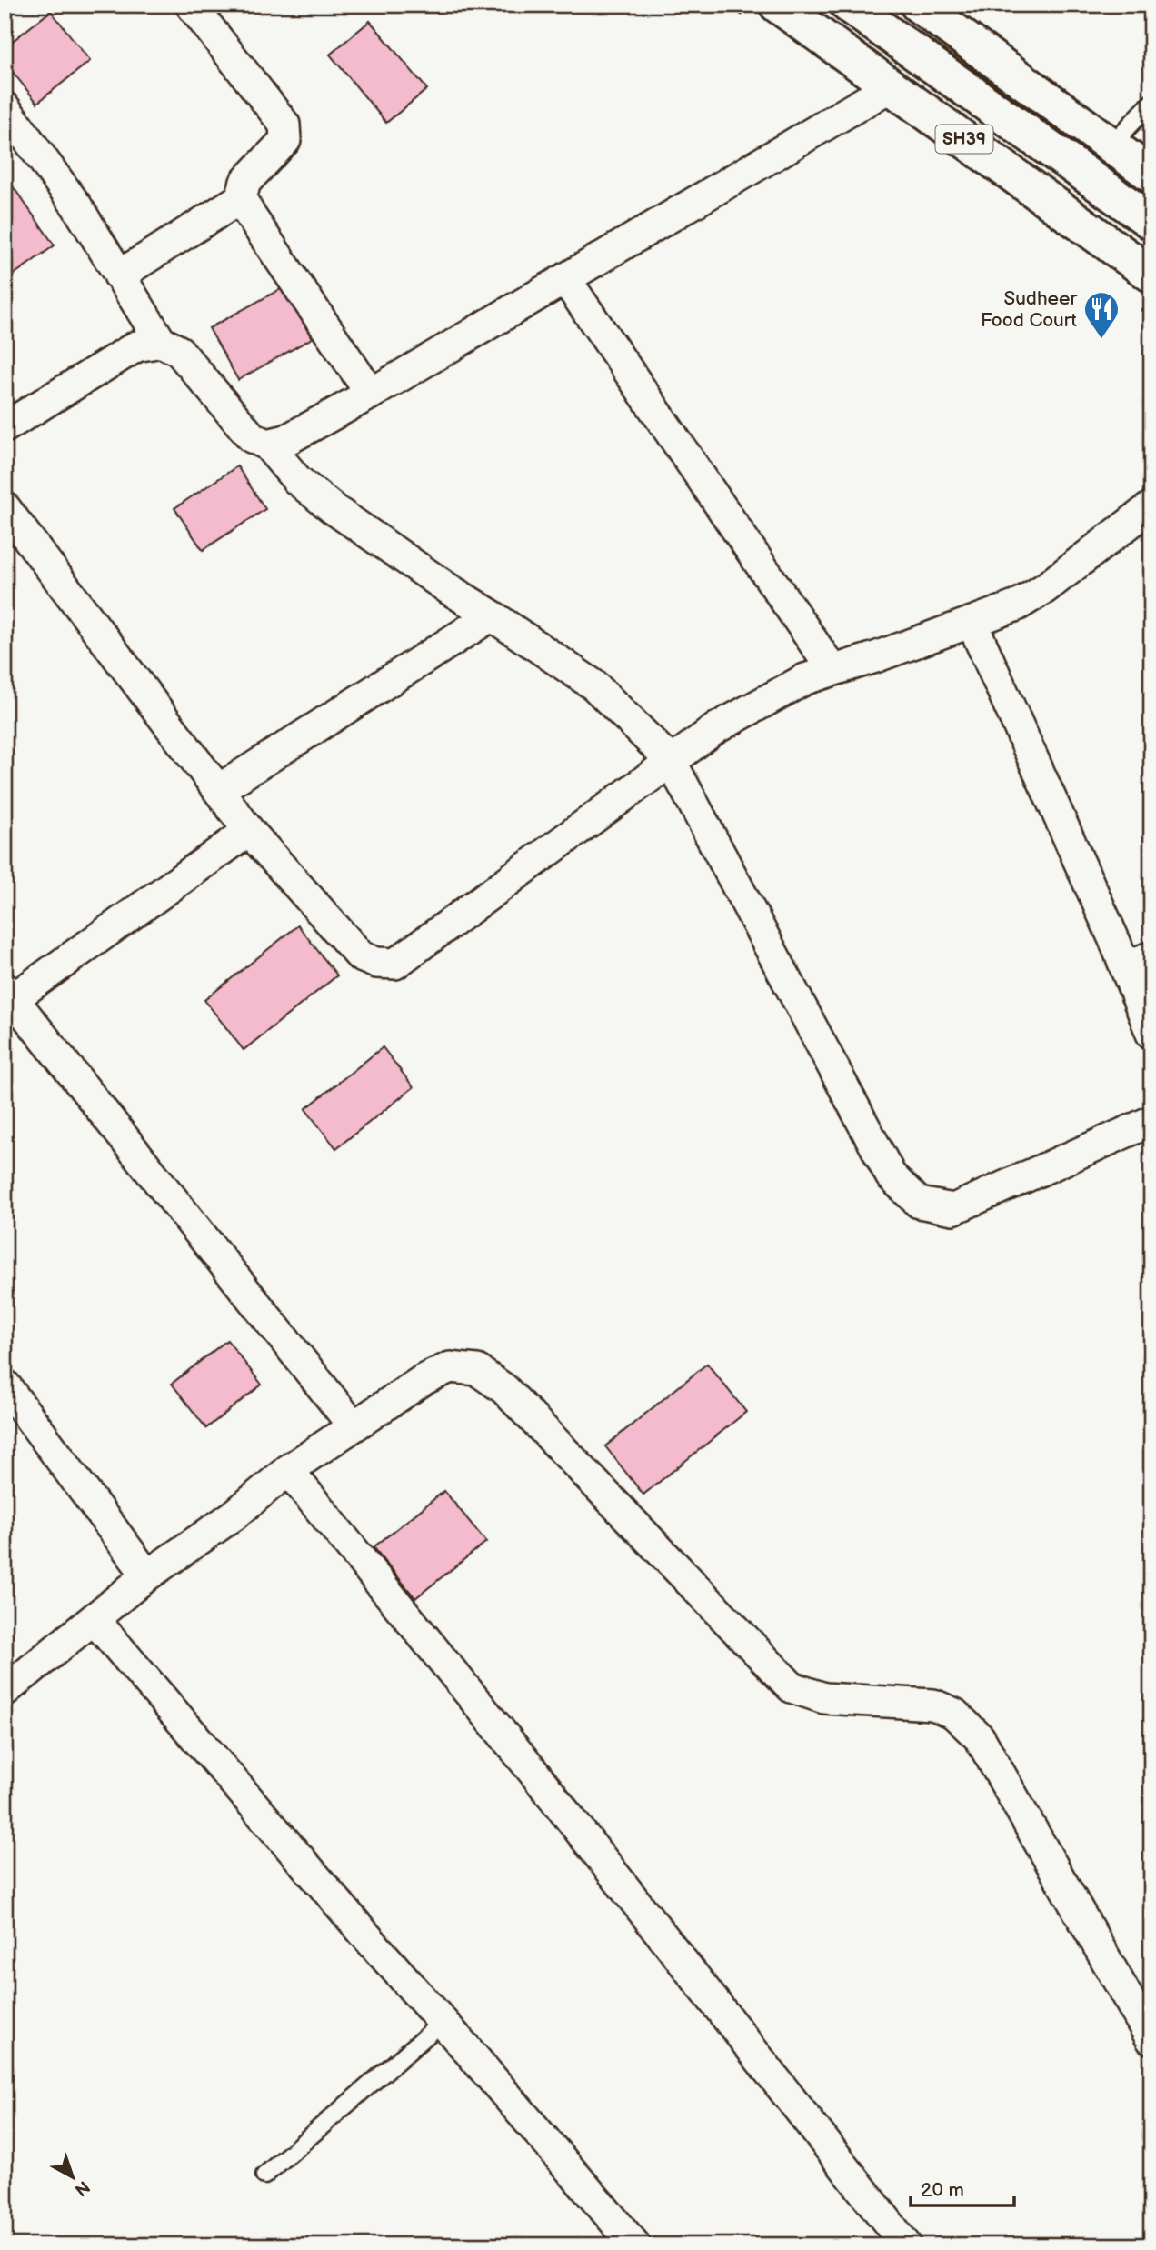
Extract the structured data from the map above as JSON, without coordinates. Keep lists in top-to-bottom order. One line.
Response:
{"streets":{"main road":["SH39"]},"places":{"restaurant":["Sudheer Food Court"]},"scale_bar":"20 m","north":"bottom right"}
